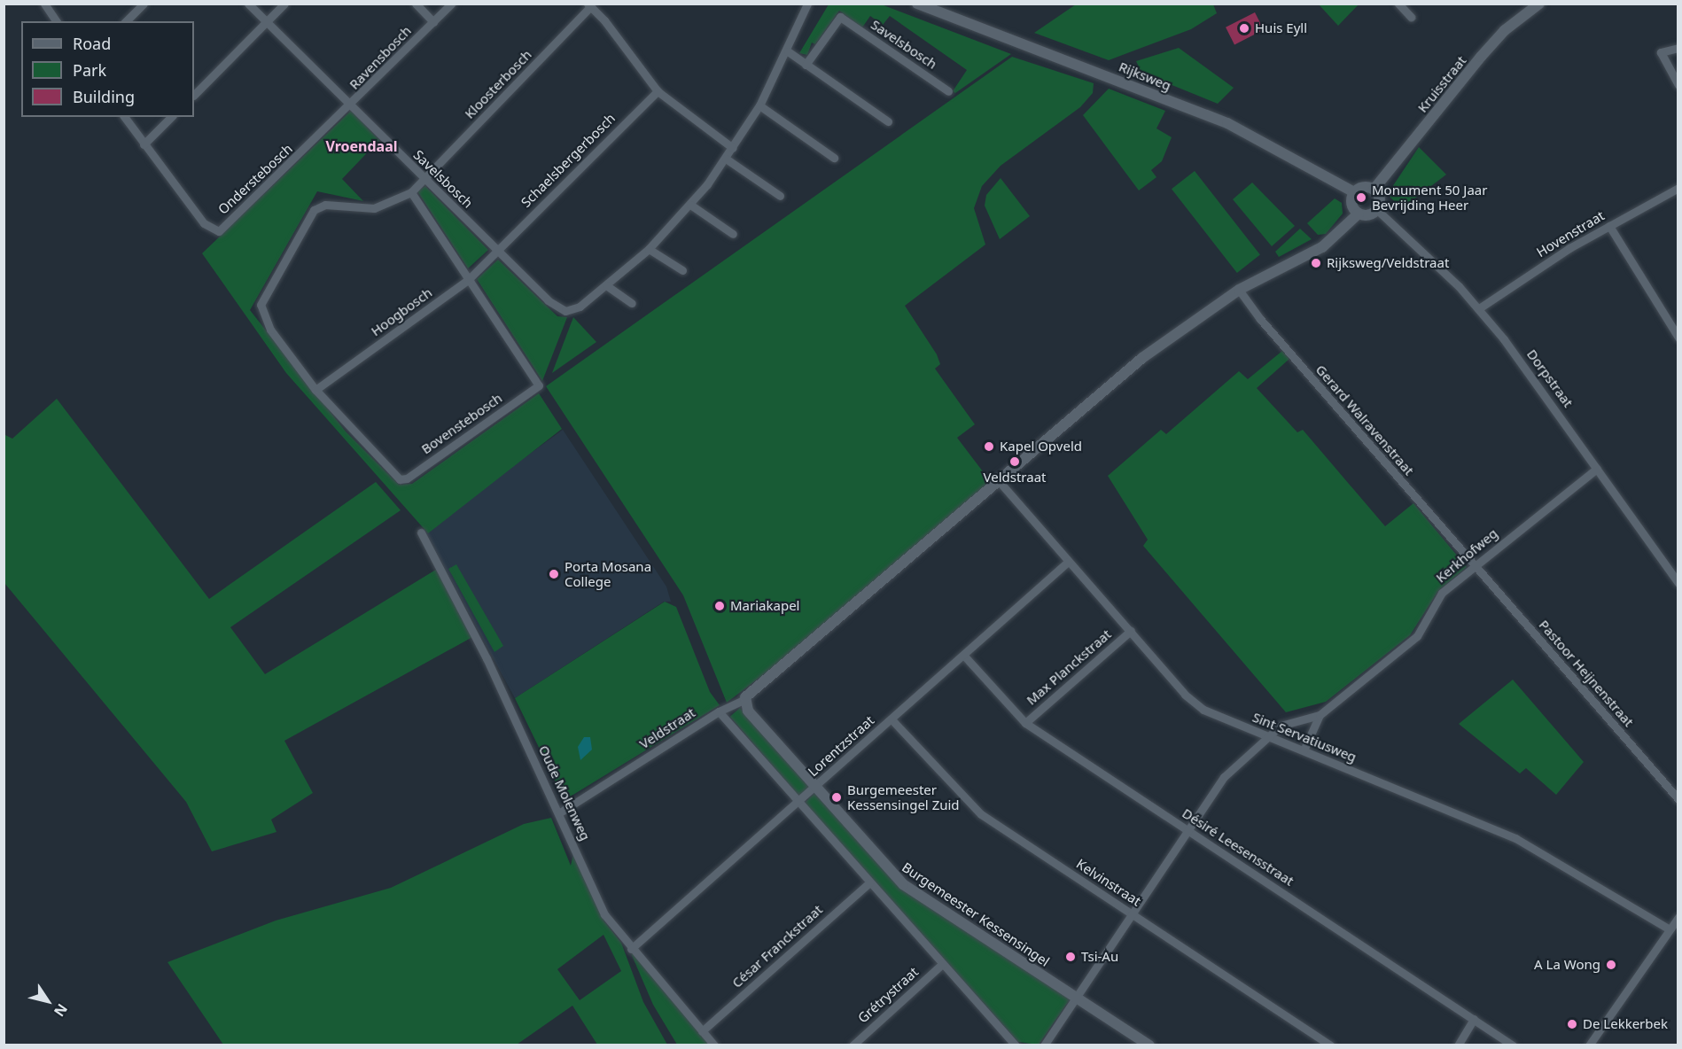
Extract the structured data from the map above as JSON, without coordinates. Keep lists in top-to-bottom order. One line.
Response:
{"streets":{"street":["Savelsbosch","Ravensbosch","Rijksweg","Kloosterbosch","Kruisstraat","Schaelsbergerbosch","Onderstebosch","Hovenstraat","Hoogbosch","Dorpstraat","Gerard Walravenstraat","Bovenstebosch","Kerkhofweg","Max Planckstraat","Pastoor Heijnenstraat","Veldstraat","Sint Servatiusweg","Lorentzstraat","Oude Molenweg","Désiré Leesensstraat","Kelvinstraat","Burgemeester Kessensingel","César Franckstraat","Grétrystraat"]},"crossings":[["Savelsbosch","Ravensbosch"],["Savelsbosch","Kloosterbosch"],["Savelsbosch","Schaelsbergerbosch"],["Savelsbosch","Onderstebosch"],["Savelsbosch","Hoogbosch"],["Ravensbosch","Onderstebosch"],["Rijksweg","Kruisstraat"],["Rijksweg","Dorpstraat"],["Rijksweg","Veldstraat"],["Kloosterbosch","Bovenstebosch"],["Kruisstraat","Dorpstraat"],["Kruisstraat","Veldstraat"],["Schaelsbergerbosch","Hoogbosch"],["Hovenstraat","Dorpstraat"],["Hoogbosch","Bovenstebosch"],["Dorpstraat","Kerkhofweg"],["Dorpstraat","Veldstraat"],["Gerard Walravenstraat","Kerkhofweg"],["Gerard Walravenstraat","Pastoor Heijnenstraat"],["Gerard Walravenstraat","Veldstraat"],["Kerkhofweg","Pastoor Heijnenstraat"],["Kerkhofweg","Sint Servatiusweg"],["Kerkhofweg","Désiré Leesensstraat"],["Kerkhofweg","Kelvinstraat"],["Kerkhofweg","Burgemeester Kessensingel"],["Max Planckstraat","Sint Servatiusweg"],["Max Planckstraat","Désiré Leesensstraat"],["Veldstraat","Sint Servatiusweg"],["Veldstraat","Oude Molenweg"],["Veldstraat","Burgemeester Kessensingel"],["Sint Servatiusweg","Lorentzstraat"],["Lorentzstraat","Oude Molenweg"],["Lorentzstraat","Désiré Leesensstraat"],["Lorentzstraat","Kelvinstraat"],["Lorentzstraat","Burgemeester Kessensingel"],["Oude Molenweg","César Franckstraat"]],"districts":["Vroendaal"],"places":["Huis Eyll","Monument 50 Jaar Bevrijding Heer","Rijksweg/Veldstraat","Kapel Opveld","Veldstraat","Porta Mosana College","Mariakapel","Burgemeester Kessensingel Zuid","Tsi-Au","A La Wong","De Lekkerbek"],"legend":["Road","Park","Building"],"north":"bottom right"}
